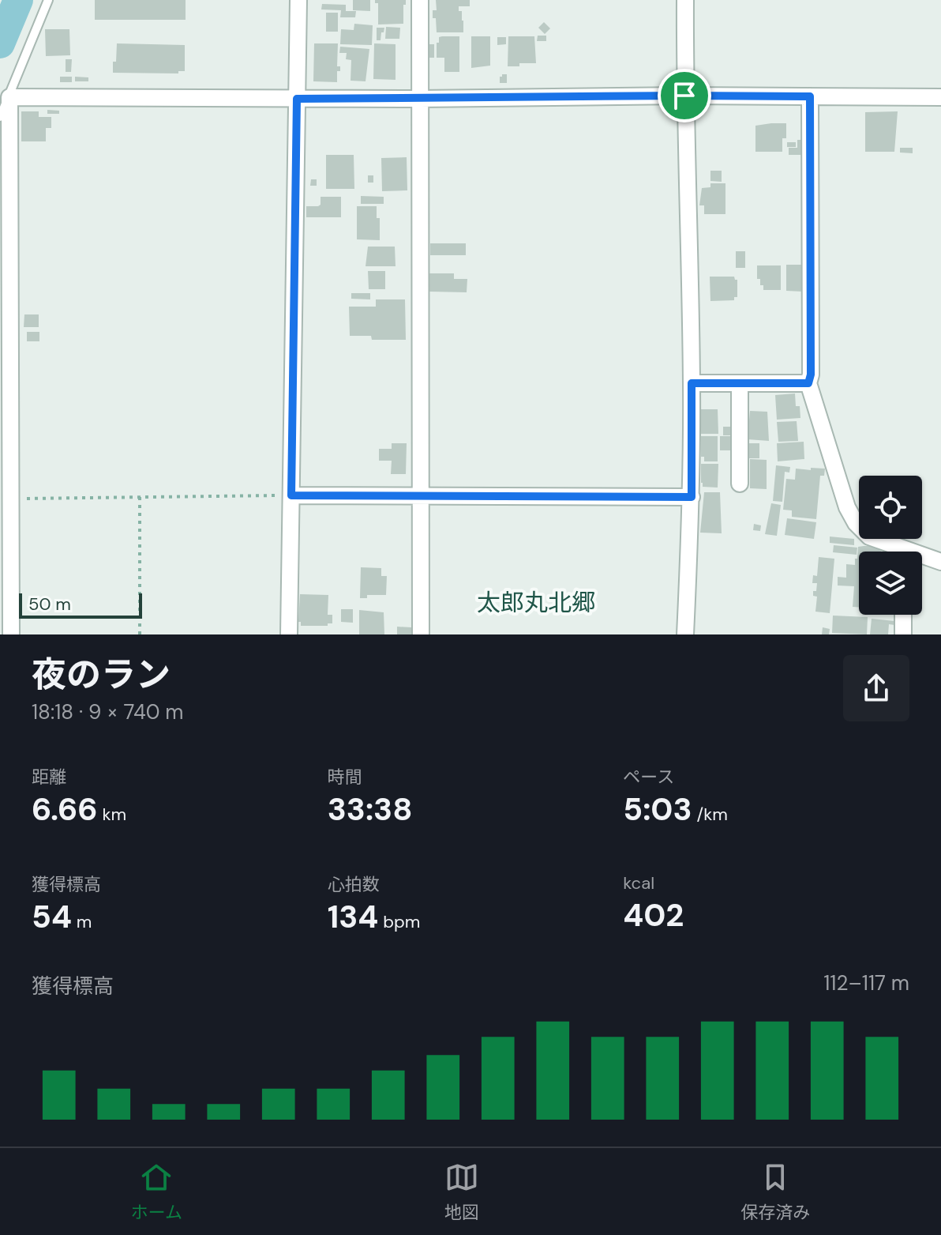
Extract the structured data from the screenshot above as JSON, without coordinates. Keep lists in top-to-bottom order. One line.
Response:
{"districts":["太郎丸北郷"],"scale_bar":"50 m","page":{"scale":"50 m","heading":["夜のラン","18:18 · 9 × 740 m"],"stats":[["距離","6.66 km"],["時間","33:38"],["ペース","5:03 /km"],["獲得標高","54 m"],["心拍数","134 bpm"],["kcal","402"]],"chart":["獲得標高","112–117 m"],"tabs":["ホーム","地図","保存済み"]}}
